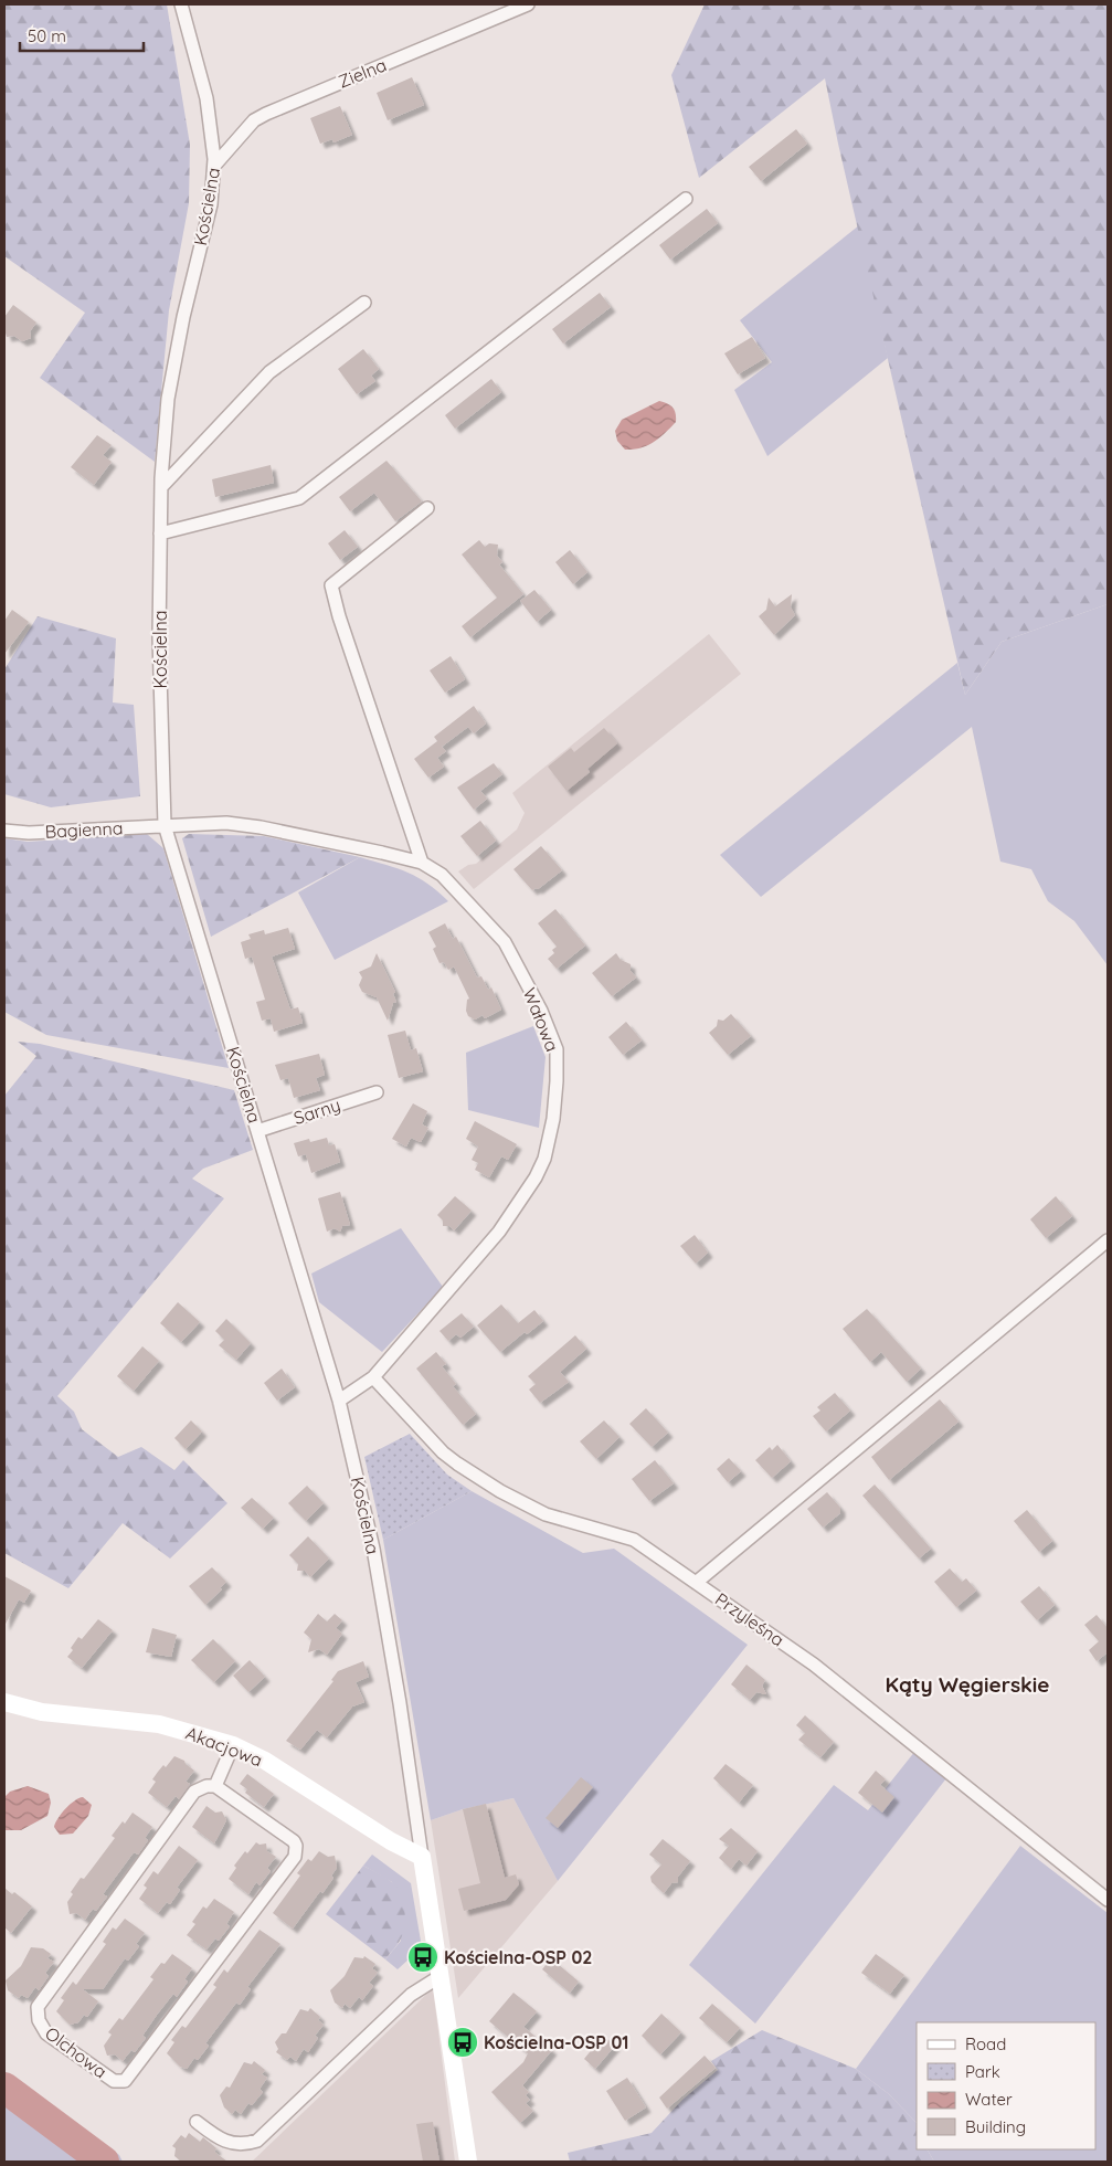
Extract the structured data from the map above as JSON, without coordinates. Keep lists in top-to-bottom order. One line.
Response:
{"streets":{"street":["Zielna","Kościelna","Bagienna","Wałowa","Sarny","Przyleśna","Akacjowa","Olchowa"]},"crossings":[["Zielna","Kościelna"],["Kościelna","Bagienna"],["Kościelna","Wałowa"],["Kościelna","Sarny"],["Kościelna","Akacjowa"],["Bagienna","Wałowa"],["Wałowa","Przyleśna"]],"districts":["Kąty Węgierskie"],"places":{"bus stop":["Kościelna-OSP 02","Kościelna-OSP 01"]},"legend":["Road","Park","Water","Building"],"scale_bar":"50 m"}
